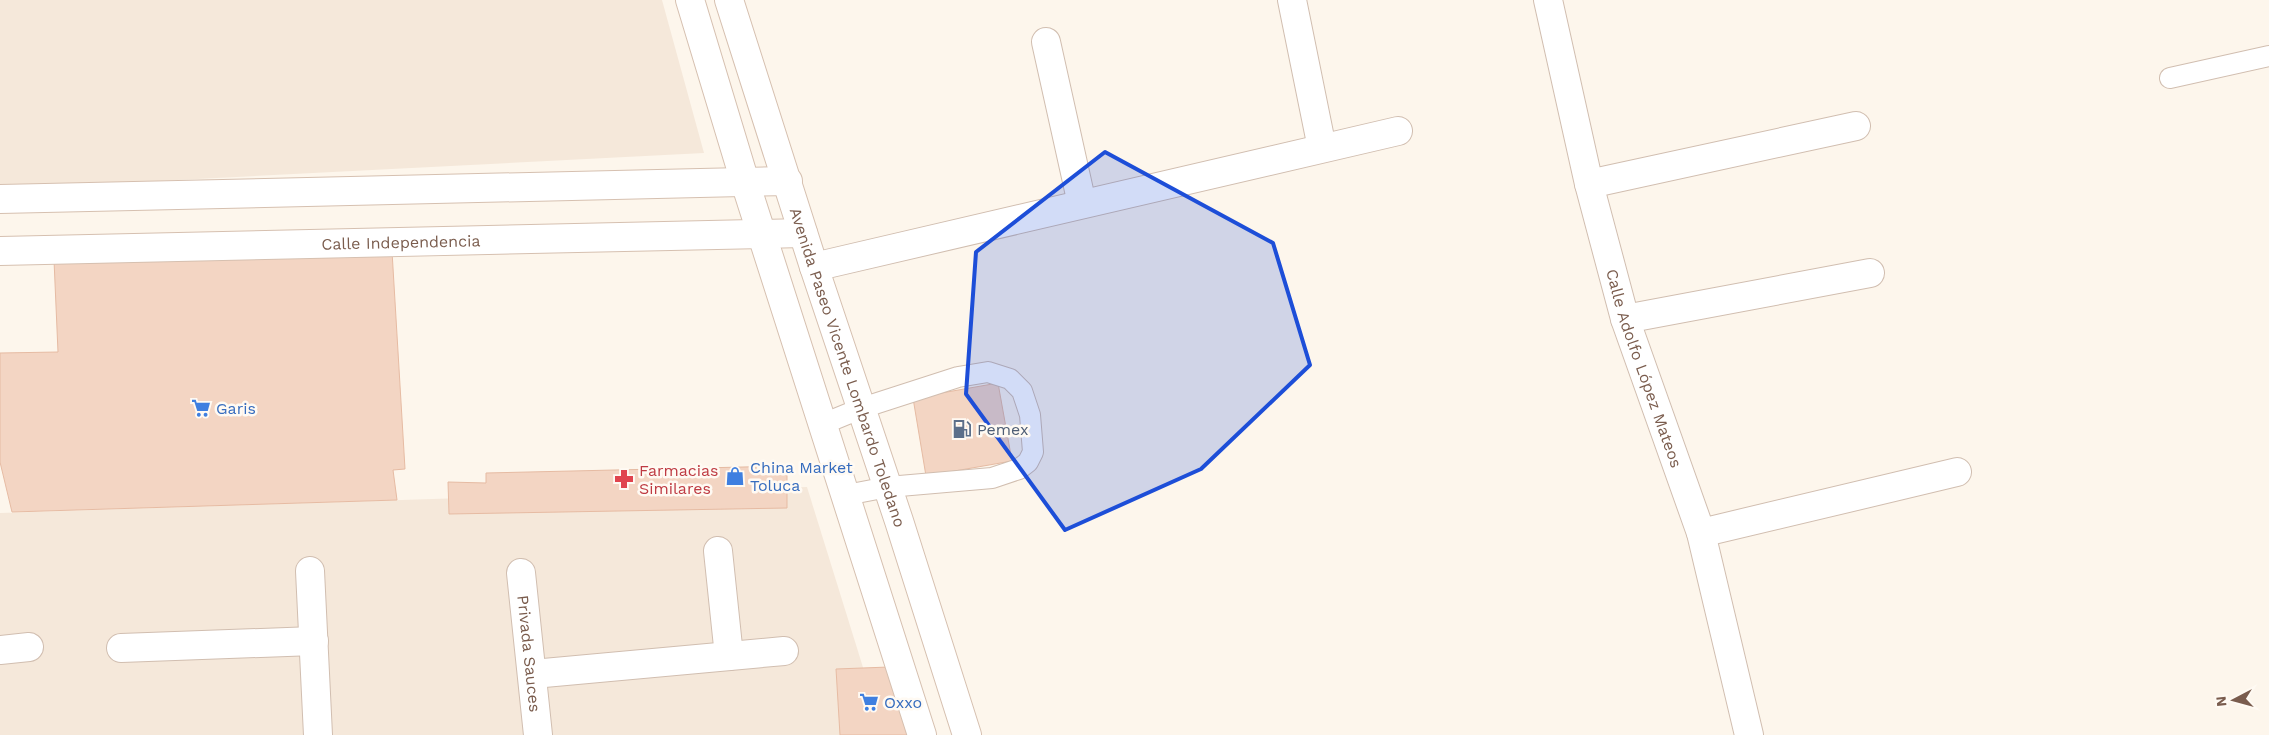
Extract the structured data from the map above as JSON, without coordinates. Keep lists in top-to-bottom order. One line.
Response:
{"streets":{"street":["Calle Independencia","Avenida Paseo Vicente Lombardo Toledano","Calle Adolfo López Mateos","Privada Sauces"]},"crossings":[["Calle Independencia","Avenida Paseo Vicente Lombardo Toledano"]],"places":{"supermarket":["Garis","Oxxo"],"fuel station":["Pemex"],"shop":["China Market Toluca"],"pharmacy":["Farmacias Similares"]},"north":"left"}
